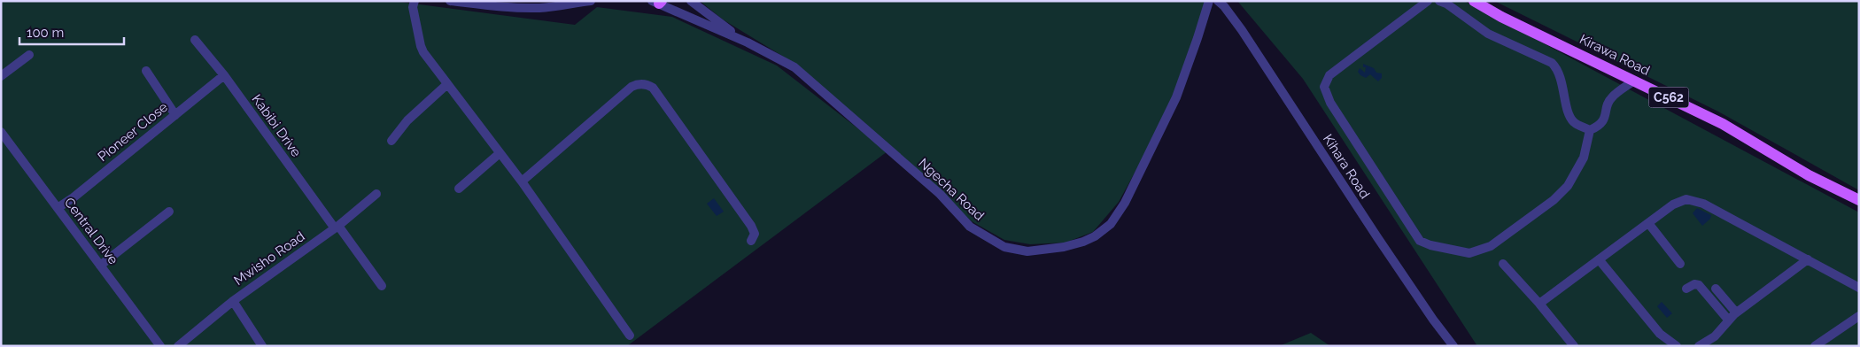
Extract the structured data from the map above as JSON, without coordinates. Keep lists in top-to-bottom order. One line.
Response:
{"streets":{"main road":["Kirawa Road","C562"],"street":["Kabibi Drive","Pioneer Close","Kihara Road","Ngecha Road","Central Drive","Mwisho Road"]},"crossings":[["Kabibi Drive","Pioneer Close"],["Kabibi Drive","Mwisho Road"],["Pioneer Close","Central Drive"]],"scale_bar":"100 m"}
